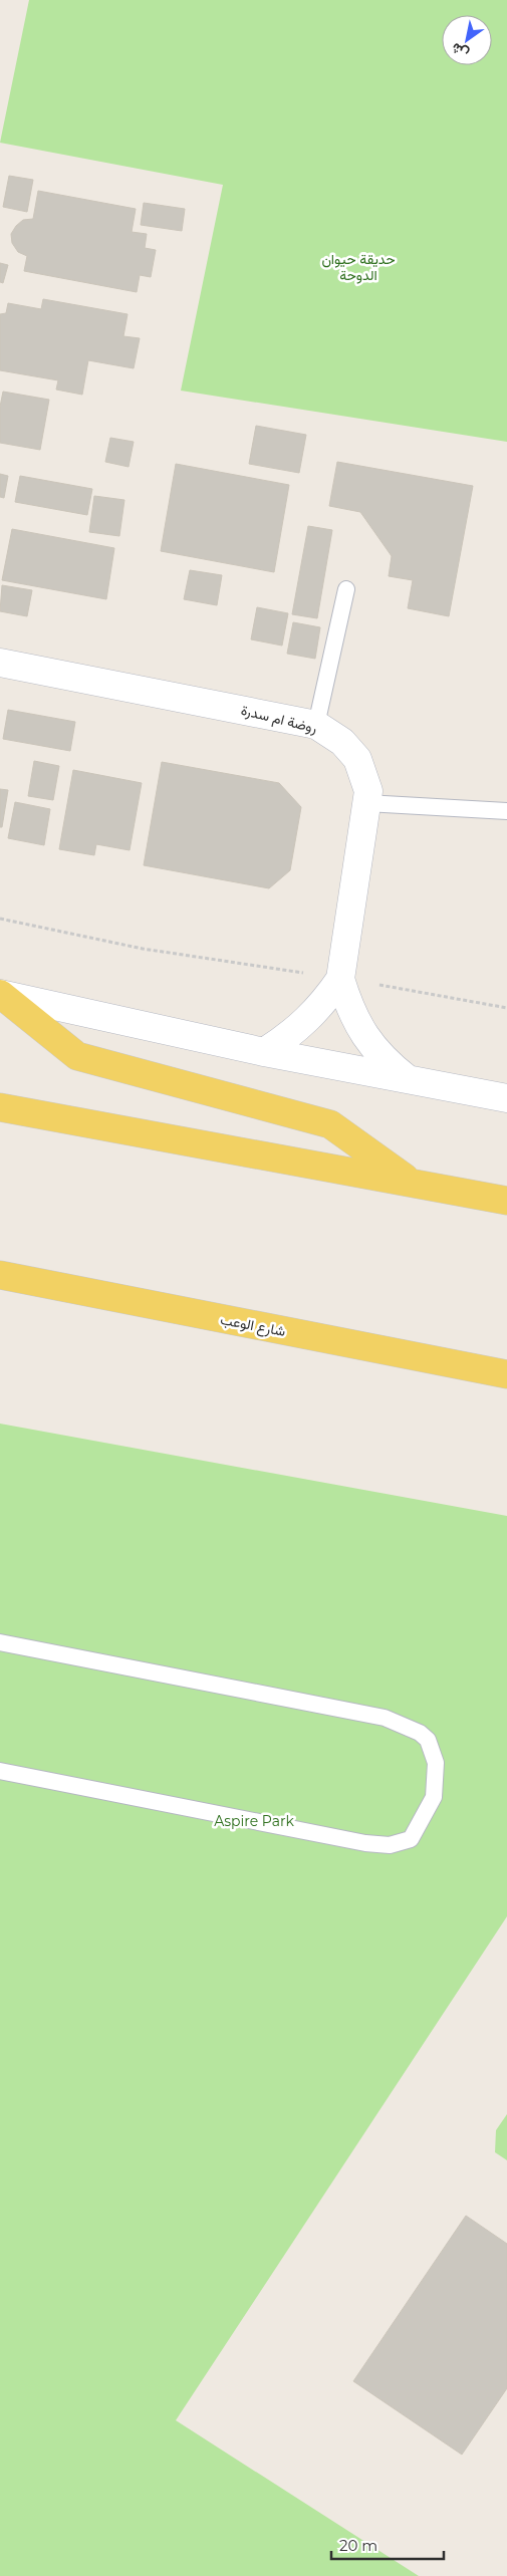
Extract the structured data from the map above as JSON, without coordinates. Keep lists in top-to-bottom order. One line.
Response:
{"streets":{"main road":["شارع الوعب"],"street":["روضة ام سدرة"]},"parks":["حديقة حيوان الدوحة","Aspire Park"],"scale_bar":"20 m","north":"bottom left"}
